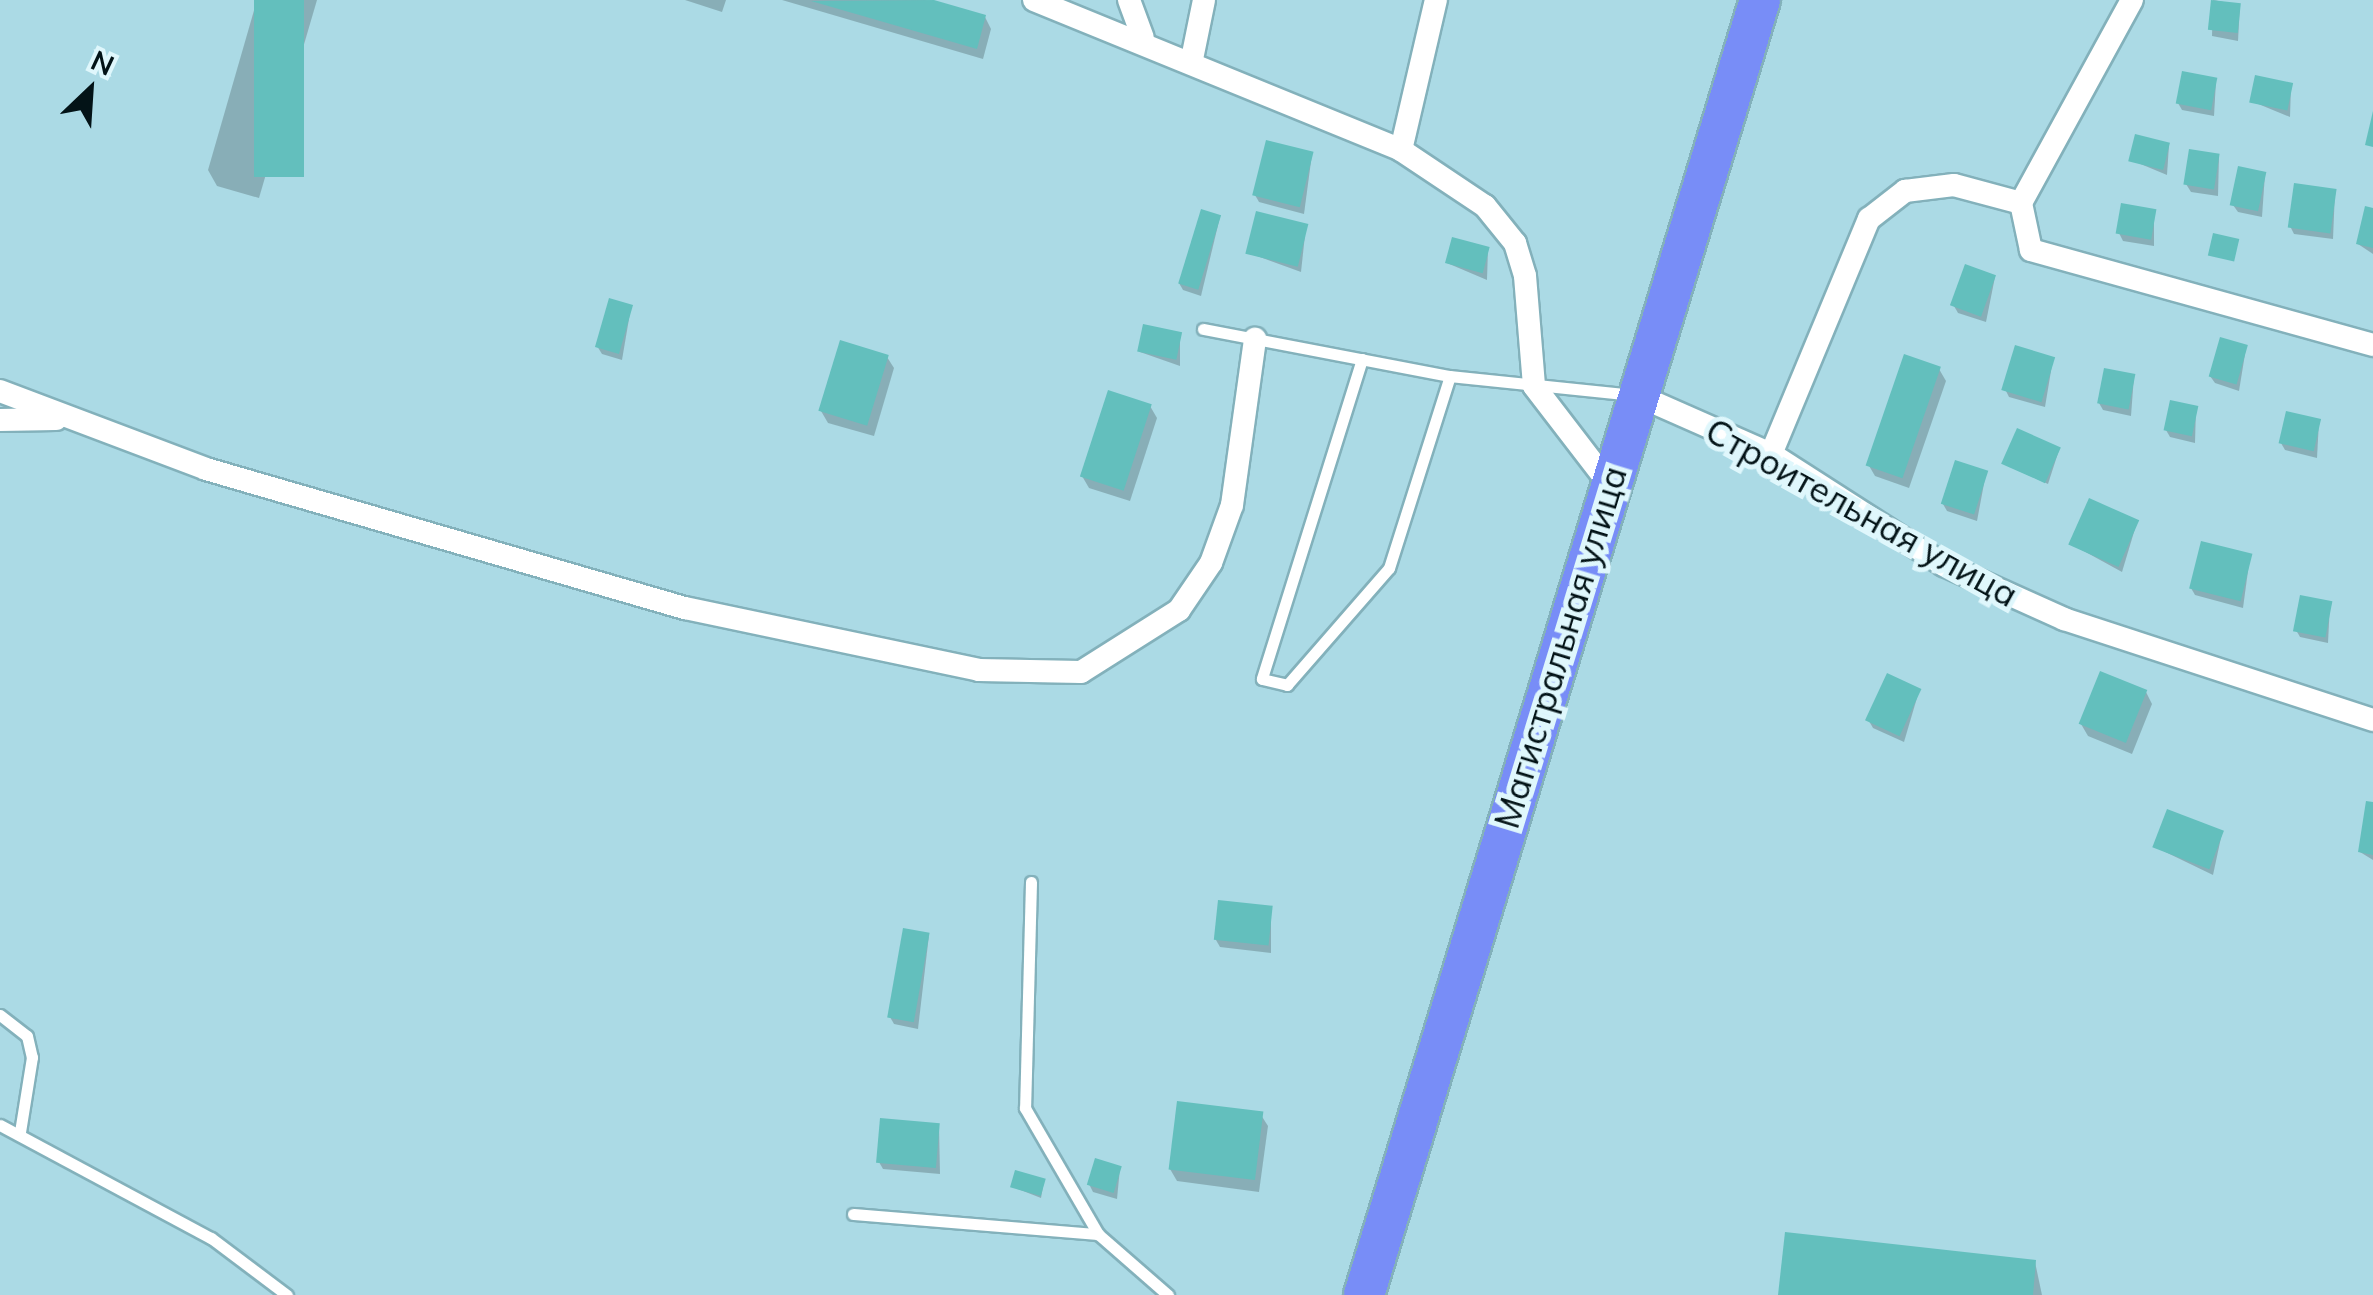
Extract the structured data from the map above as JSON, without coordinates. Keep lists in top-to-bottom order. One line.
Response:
{"streets":{"highway":["Магистральная улица"],"street":["Строительная улица"]},"crossings":[["Строительная улица","Магистральная улица"]],"north":"top right"}
